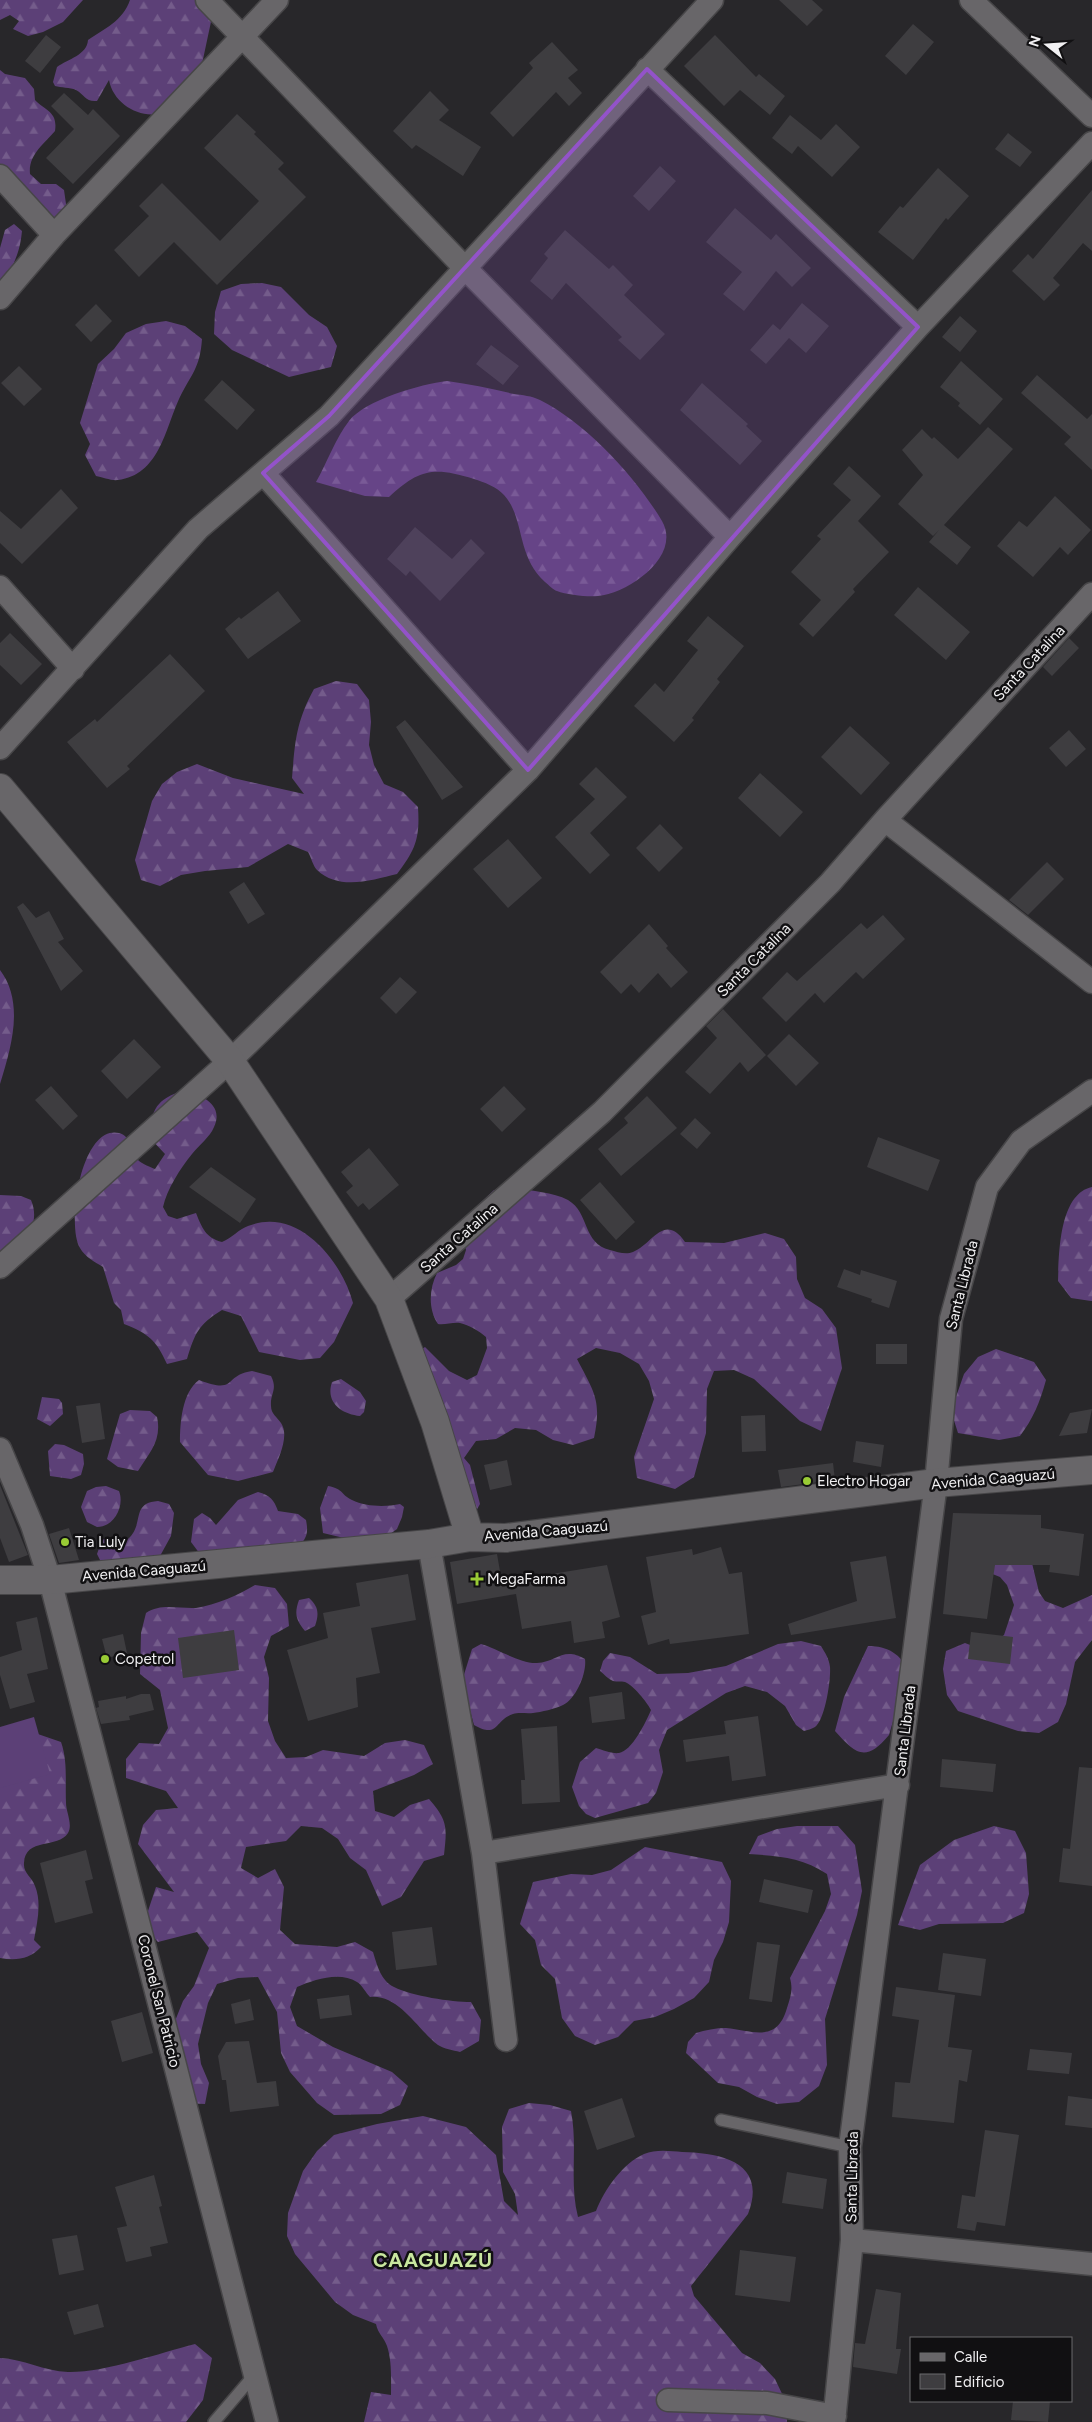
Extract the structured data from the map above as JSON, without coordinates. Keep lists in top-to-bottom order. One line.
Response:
{"streets":{"street":["Santa Catalina","Santa Librada","Avenida Caaguazú","Coronel San Patricio"]},"crossings":[["Santa Librada","Avenida Caaguazú"],["Avenida Caaguazú","Coronel San Patricio"]],"districts":["CAAGUAZÚ"],"places":{"other":["Electro Hogar","Tia Luly","Copetrol"],"health":["MegaFarma"]},"legend":["Calle","Edificio"],"north":"left"}
